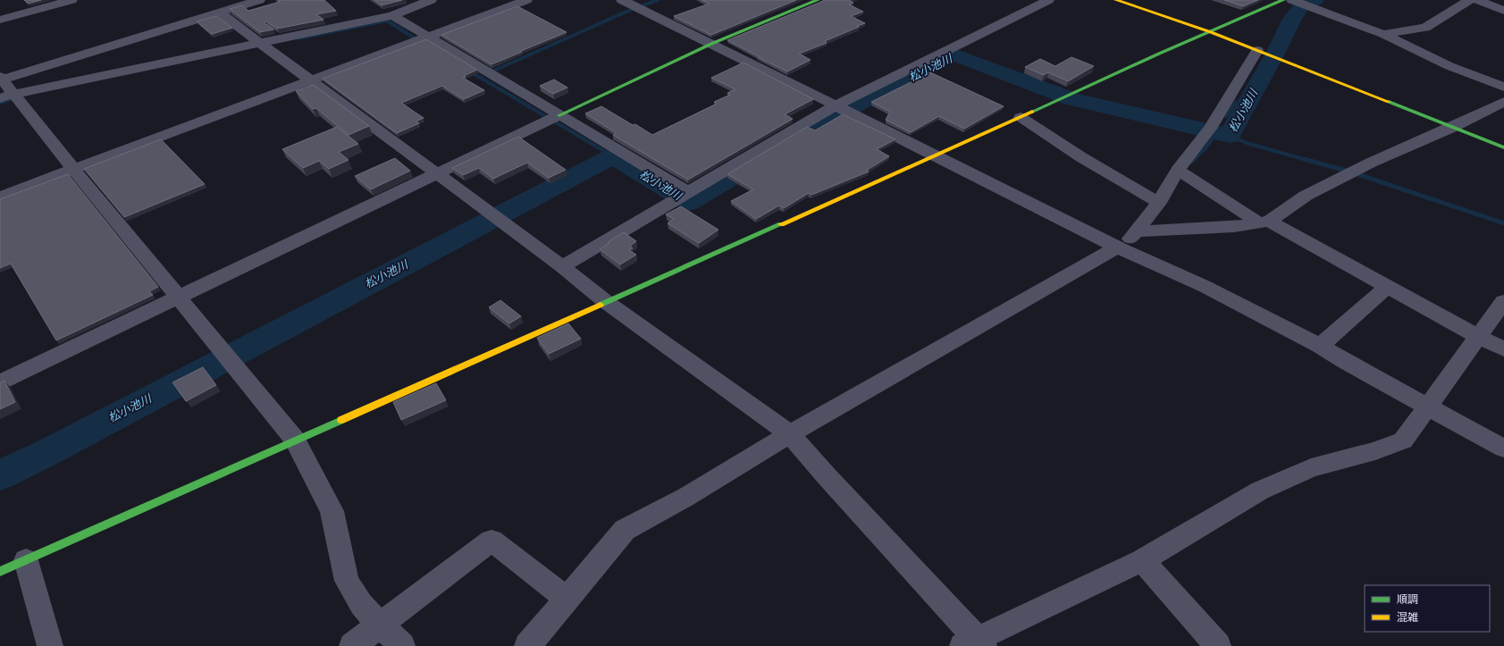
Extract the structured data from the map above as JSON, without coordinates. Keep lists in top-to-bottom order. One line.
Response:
{"water":["松小池川"],"legend":["順調","混雑"]}
